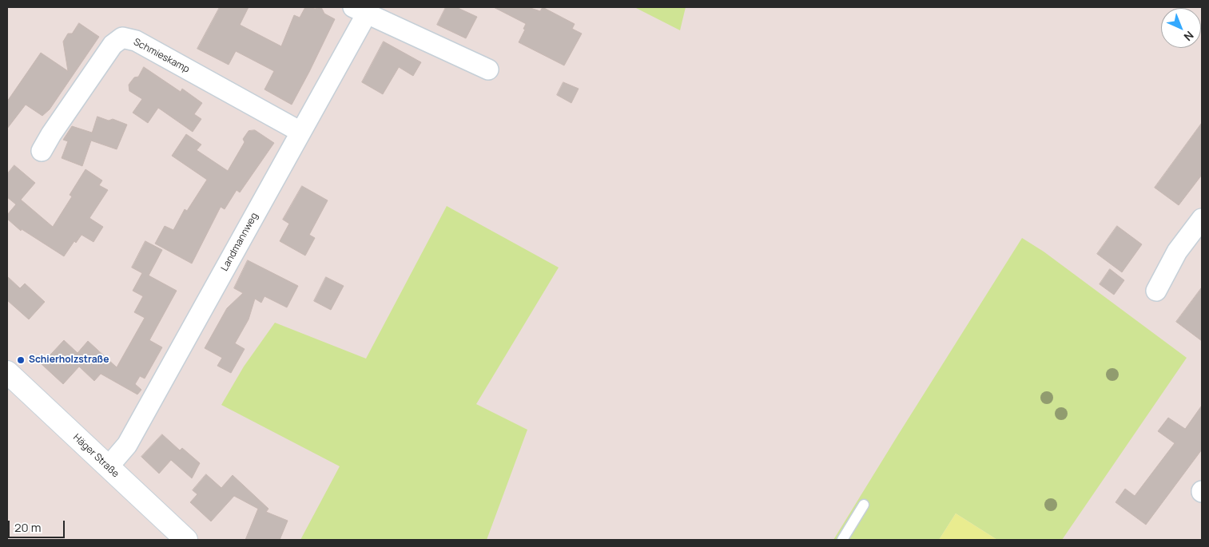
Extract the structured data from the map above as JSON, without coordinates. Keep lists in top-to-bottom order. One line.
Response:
{"streets":{"main road":["Häger Straße"],"street":["Schmieskamp","Landmannweg"]},"crossings":[["Schmieskamp","Landmannweg"],["Landmannweg","Häger Straße"]],"places":["Schierholzstraße"],"scale_bar":"20 m","north":"bottom right"}
